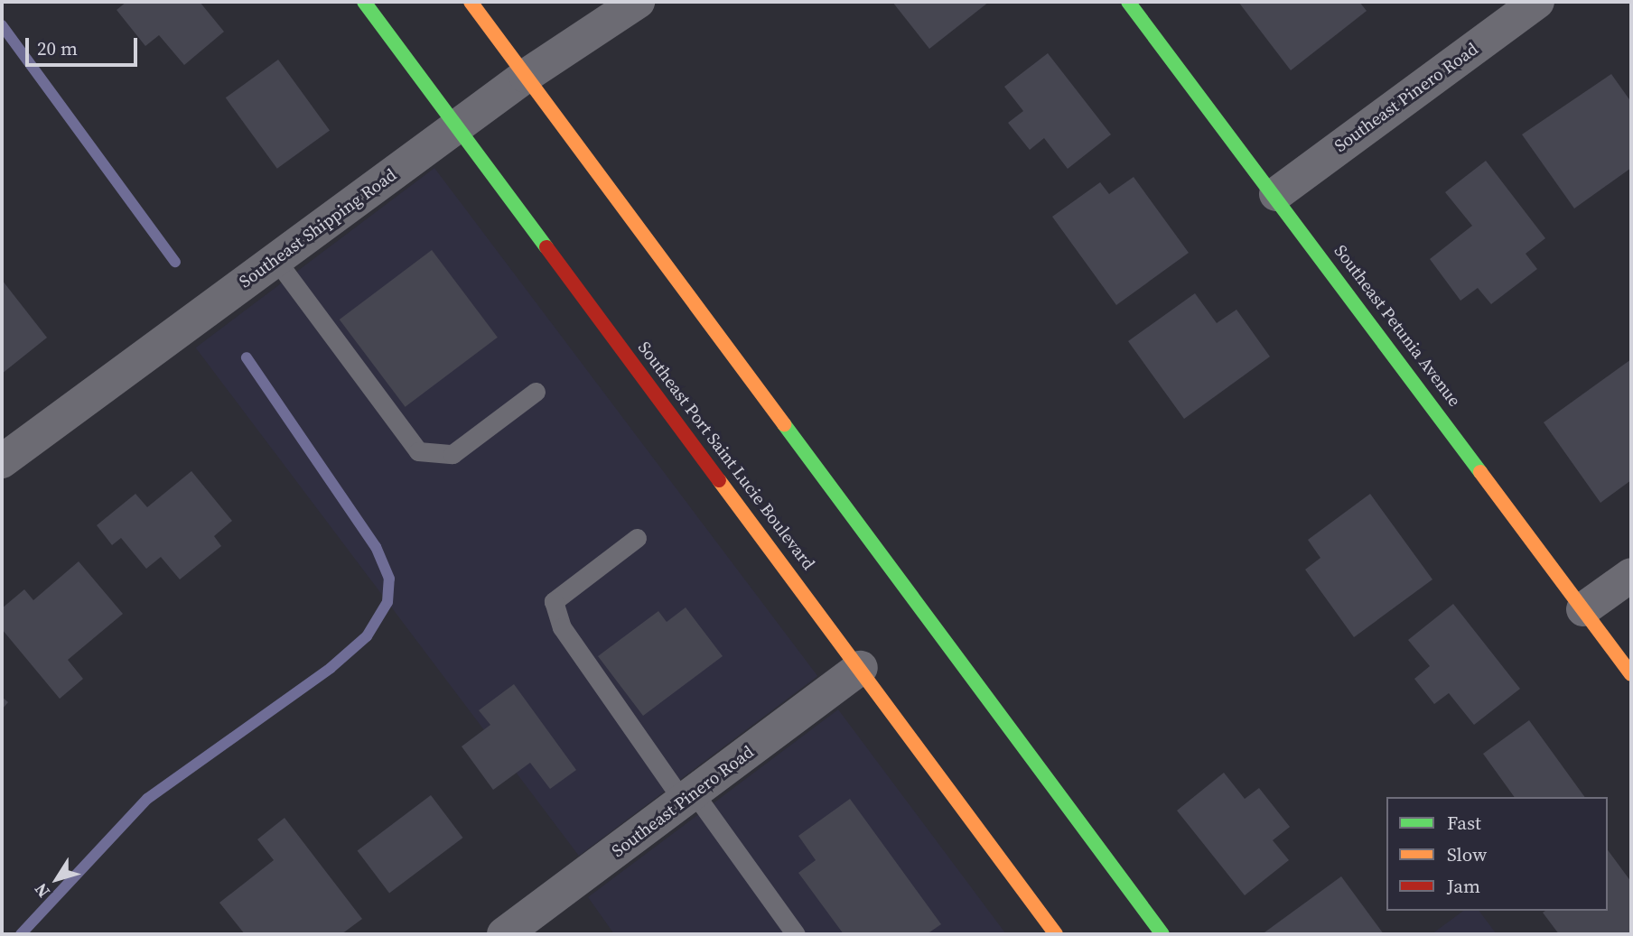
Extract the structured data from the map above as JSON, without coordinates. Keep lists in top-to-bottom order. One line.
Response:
{"streets":{"main road":["Southeast Petunia Avenue","Southeast Port Saint Lucie Boulevard"],"street":["Southeast Pinero Road","Southeast Shipping Road"]},"crossings":[["Southeast Pinero Road","Southeast Petunia Avenue"],["Southeast Pinero Road","Southeast Port Saint Lucie Boulevard"],["Southeast Shipping Road","Southeast Port Saint Lucie Boulevard"]],"legend":["Fast","Slow","Jam"],"scale_bar":"20 m","north":"bottom left"}
